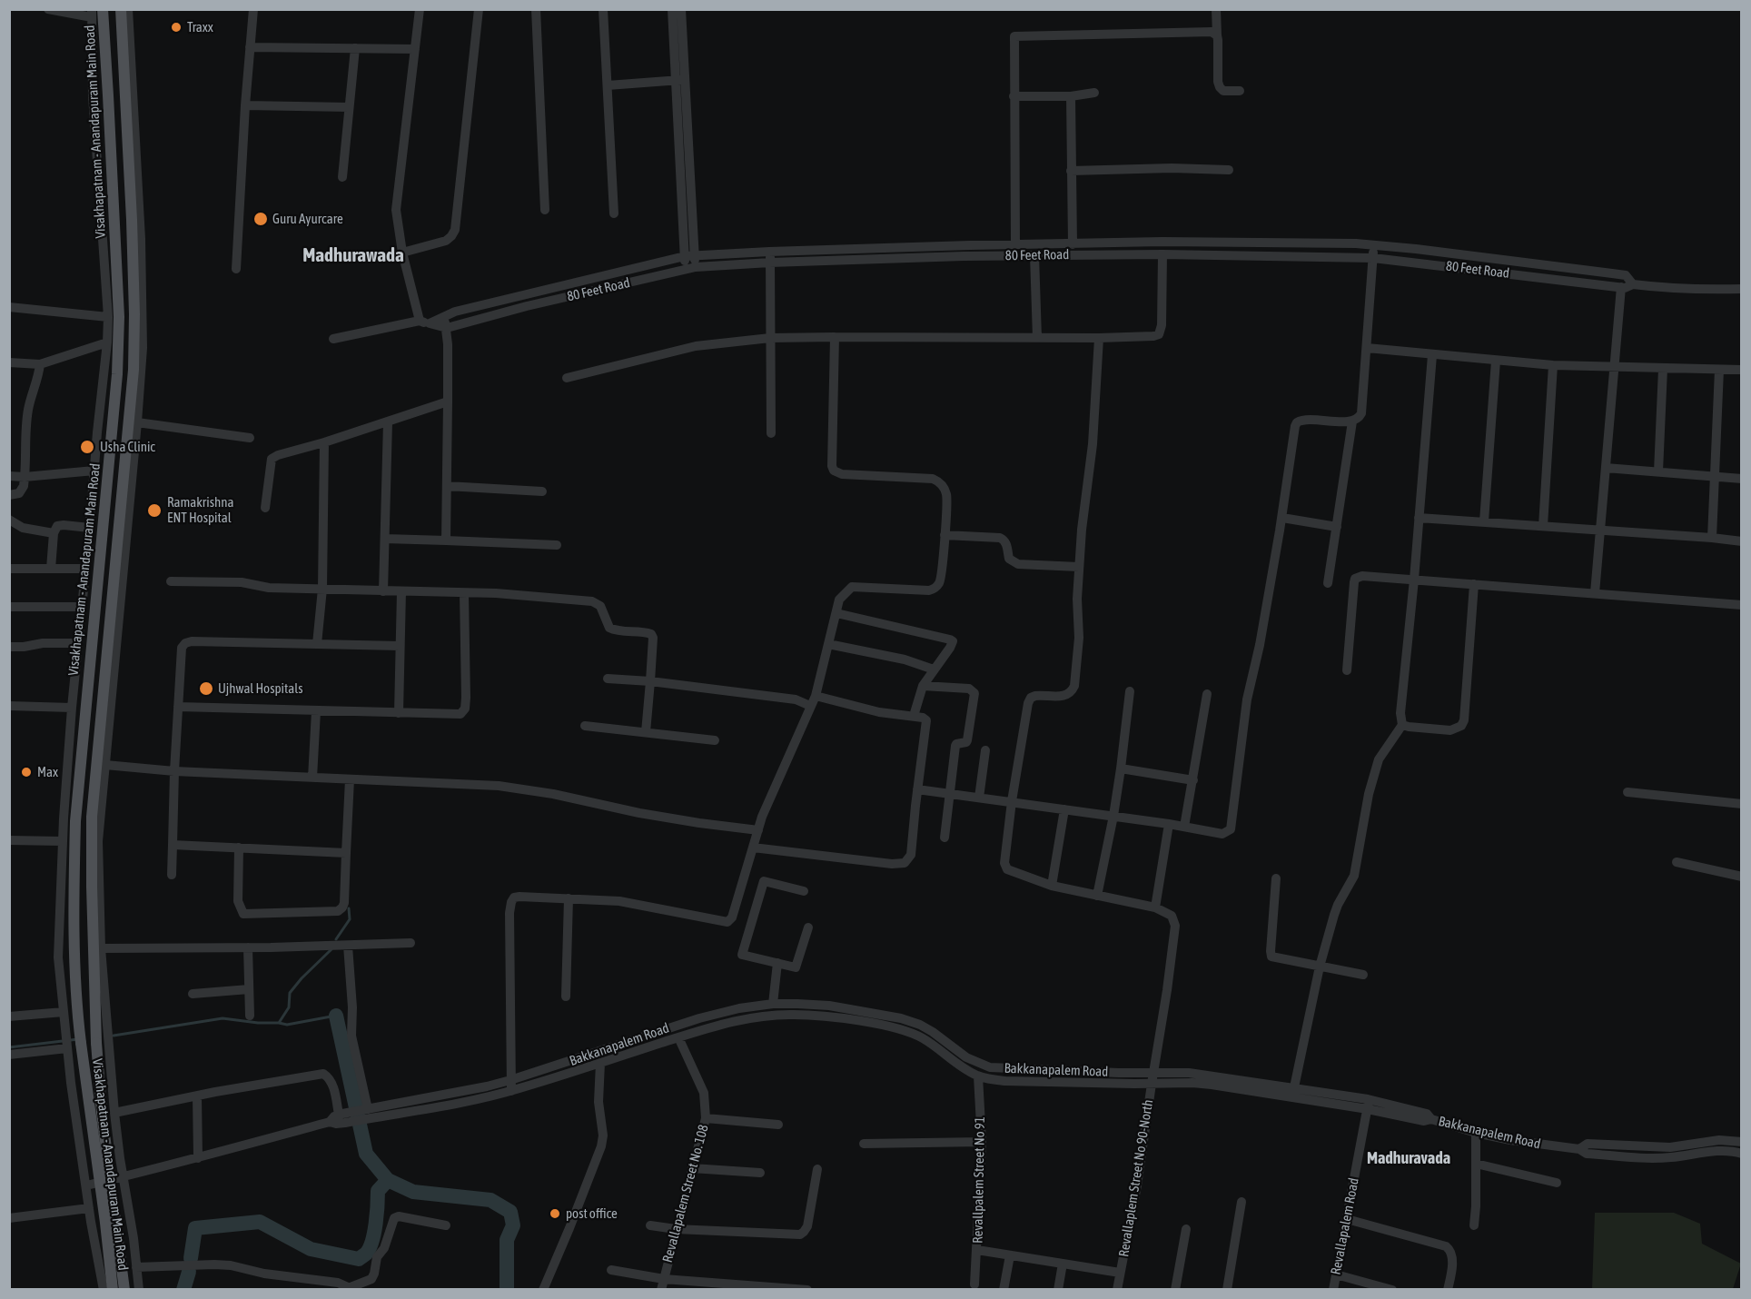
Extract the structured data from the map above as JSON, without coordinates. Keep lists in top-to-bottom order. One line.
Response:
{"streets":{"main road":["Visakhapatnam - Anandapuram Main Road"],"street":["80 Feet Road","Bakkanapalem Road","Revallaplem Street No 90-North","Revallpalem Street No 91","Revallapalem Street No. 108","Revallapalem Road"]},"crossings":[["Bakkanapalem Road","Revallaplem Street No 90-North"],["Bakkanapalem Road","Revallapalem Road"]],"districts":["Madhurawada","Madhuravada"],"places":["Traxx","Guru Ayurcare","Usha Clinic","Ramakrishna ENT Hospital","Ujhwal Hospitals","Max","post office"]}
